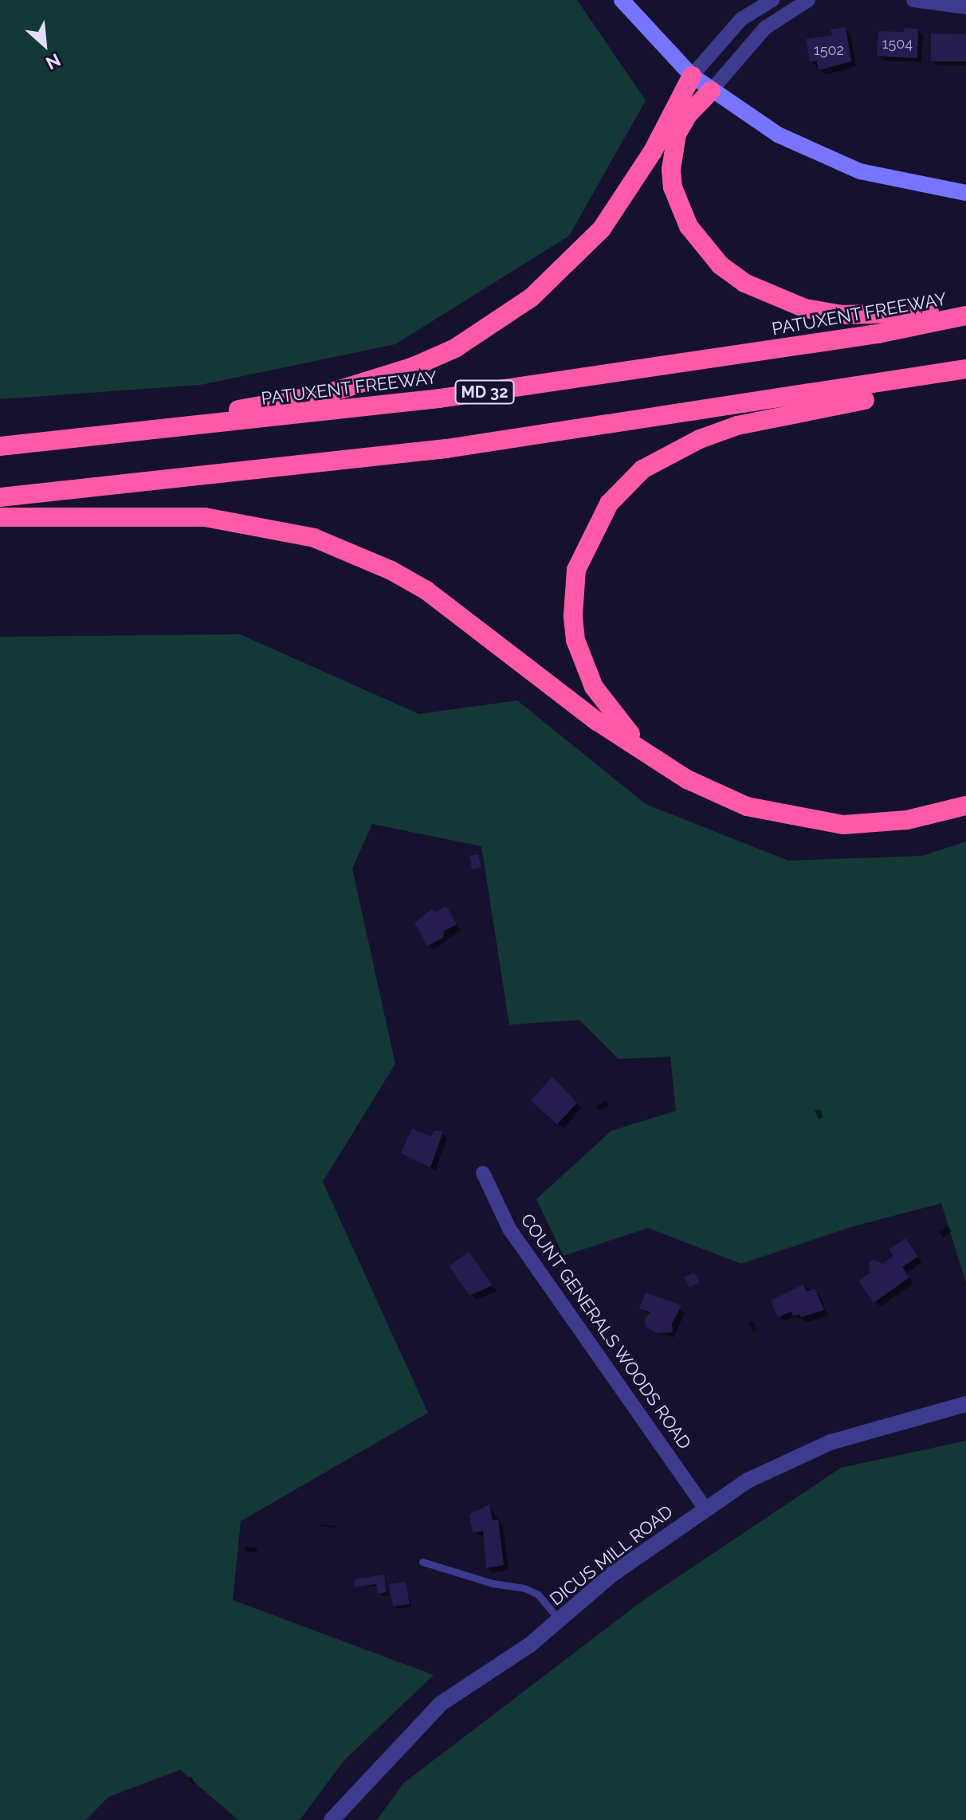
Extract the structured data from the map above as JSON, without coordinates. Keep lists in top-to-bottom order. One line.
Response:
{"streets":{"highway":["PATUXENT FREEWAY","MD 32"],"street":["COUNT GENERALS WOODS ROAD","DICUS MILL ROAD"]},"crossings":[["COUNT GENERALS WOODS ROAD","DICUS MILL ROAD"]],"house_numbers":["1504","1502"],"north":"bottom right"}
